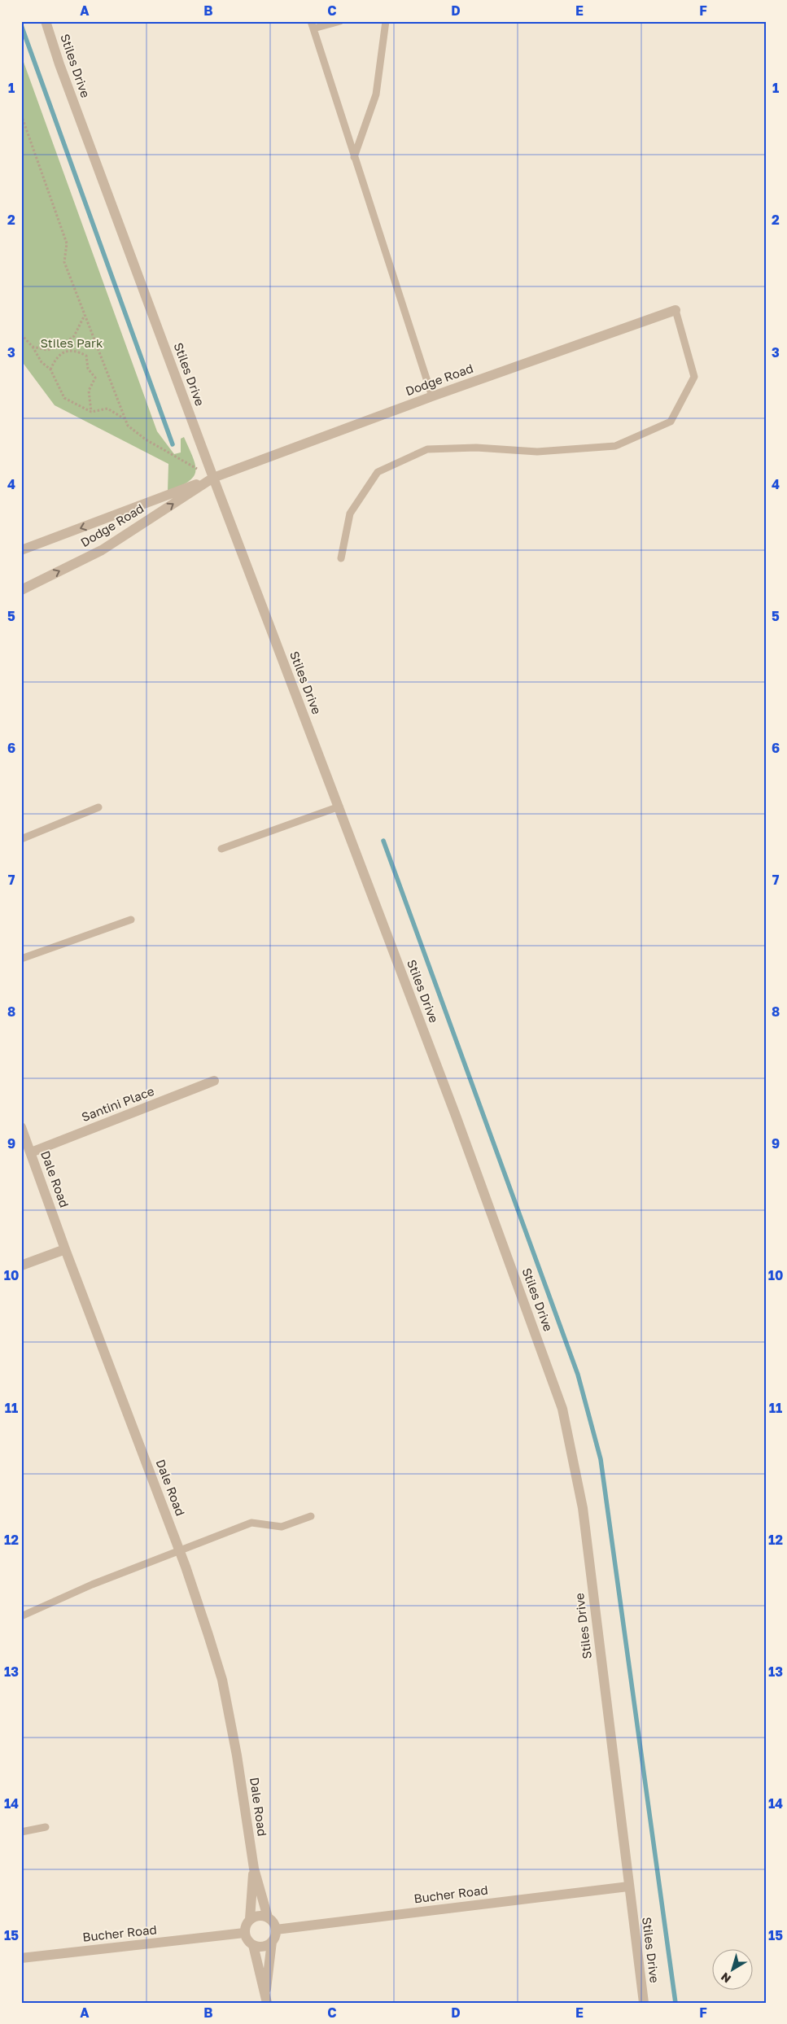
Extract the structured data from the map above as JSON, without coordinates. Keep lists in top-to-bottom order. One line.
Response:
{"streets":{"street":["Stiles Drive","Dodge Road","Santini Place","Dale Road","Bucher Road"]},"crossings":[["Stiles Drive","Dodge Road"],["Stiles Drive","Bucher Road"],["Santini Place","Dale Road"],["Dale Road","Bucher Road"]],"parks":["Stiles Park"],"north":"bottom left","grid":{"columns":["A","B","C","D","E","F"],"rows":["1","2","3","4","5","6","7","8","9","10","11","12","13","14","15"]}}
